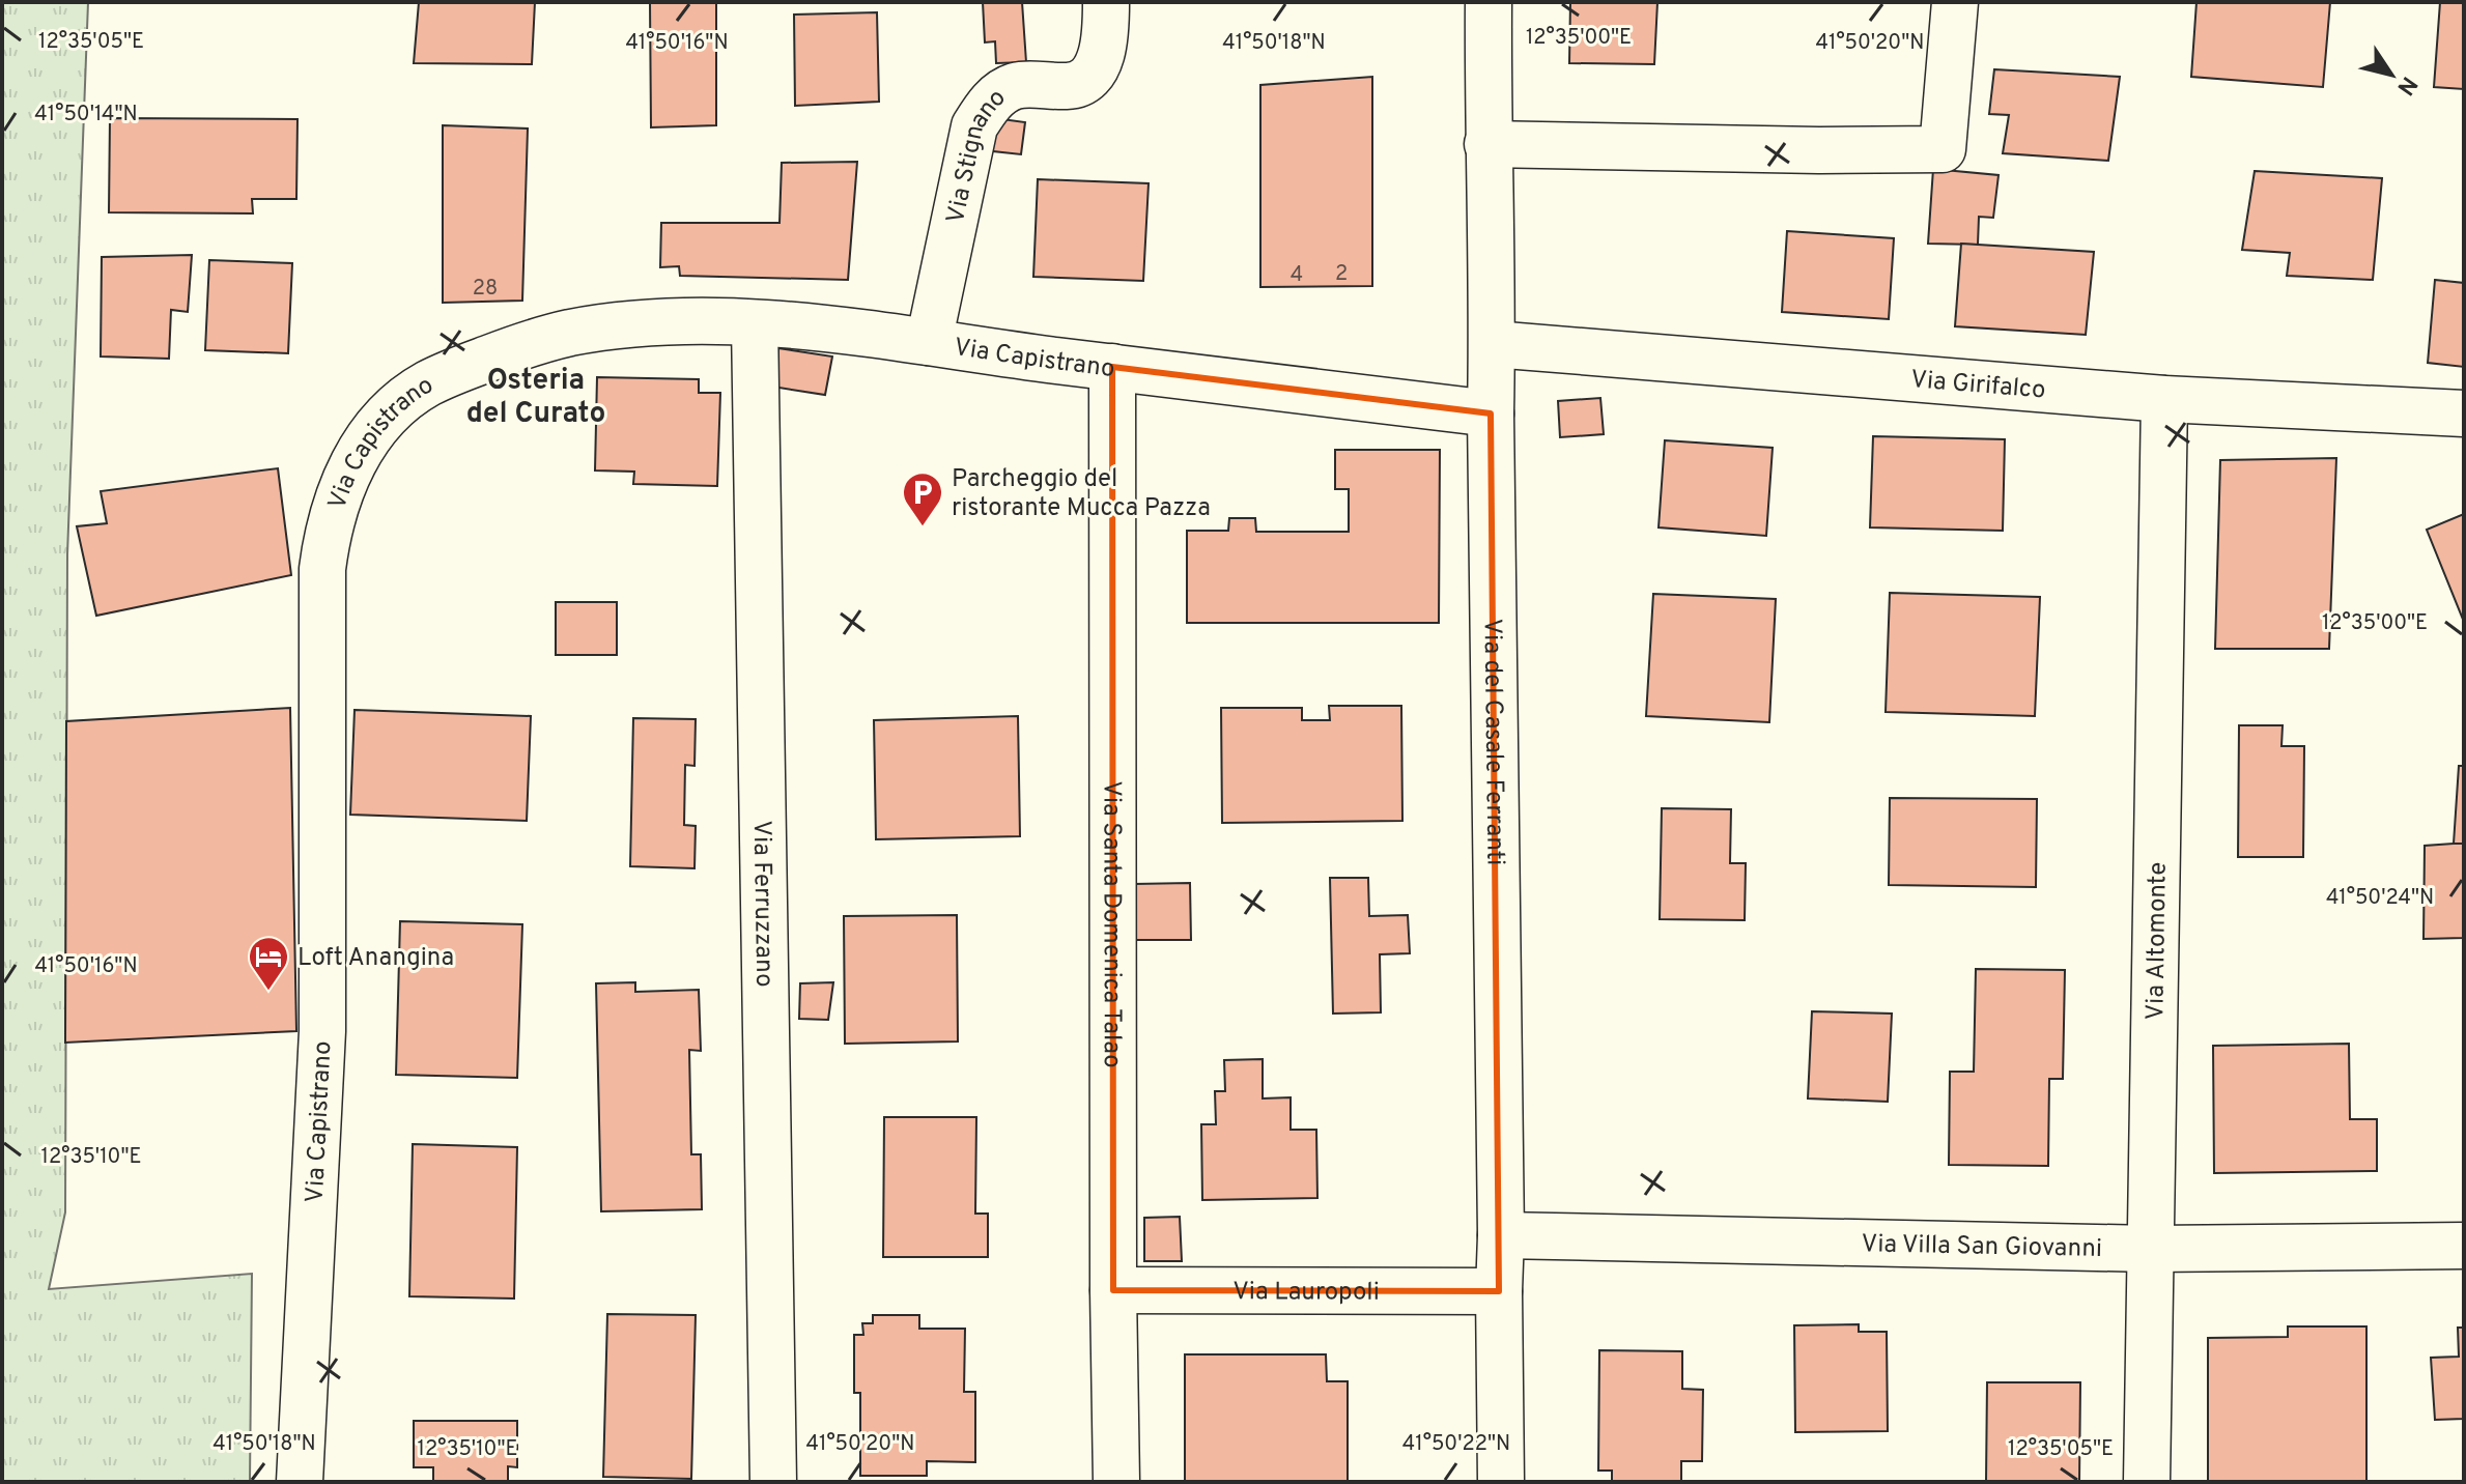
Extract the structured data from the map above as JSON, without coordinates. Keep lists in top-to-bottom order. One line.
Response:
{"streets":{"street":["Via Stignano","Via Capistrano","Via Girifalco","Via del Casale Ferranti","Via Ferruzzano","Via Santa Domenica Talao","Via Altomonte","Via Villa San Giovanni","Via Lauropoli"]},"crossings":[["Via Stignano","Via Capistrano"],["Via Capistrano","Via del Casale Ferranti"],["Via Capistrano","Via Ferruzzano"],["Via Capistrano","Via Santa Domenica Talao"],["Via Girifalco","Via del Casale Ferranti"],["Via Girifalco","Via Altomonte"],["Via del Casale Ferranti","Via Villa San Giovanni"],["Via del Casale Ferranti","Via Lauropoli"],["Via Santa Domenica Talao","Via Lauropoli"],["Via Altomonte","Via Villa San Giovanni"]],"districts":["Osteria del Curato"],"places":{"parking":["Parcheggio del ristorante Mucca Pazza"],"hotel":["Loft Anangina"]},"house_numbers":["2","4","28"],"north":"bottom right","coordinates":["12°35'00\"E","12°35'05\"E","41°50'16\"N","41°50'18\"N","41°50'20\"N","41°50'14\"N","41°50'24\"N","12°35'10\"E","41°50'22\"N"]}
